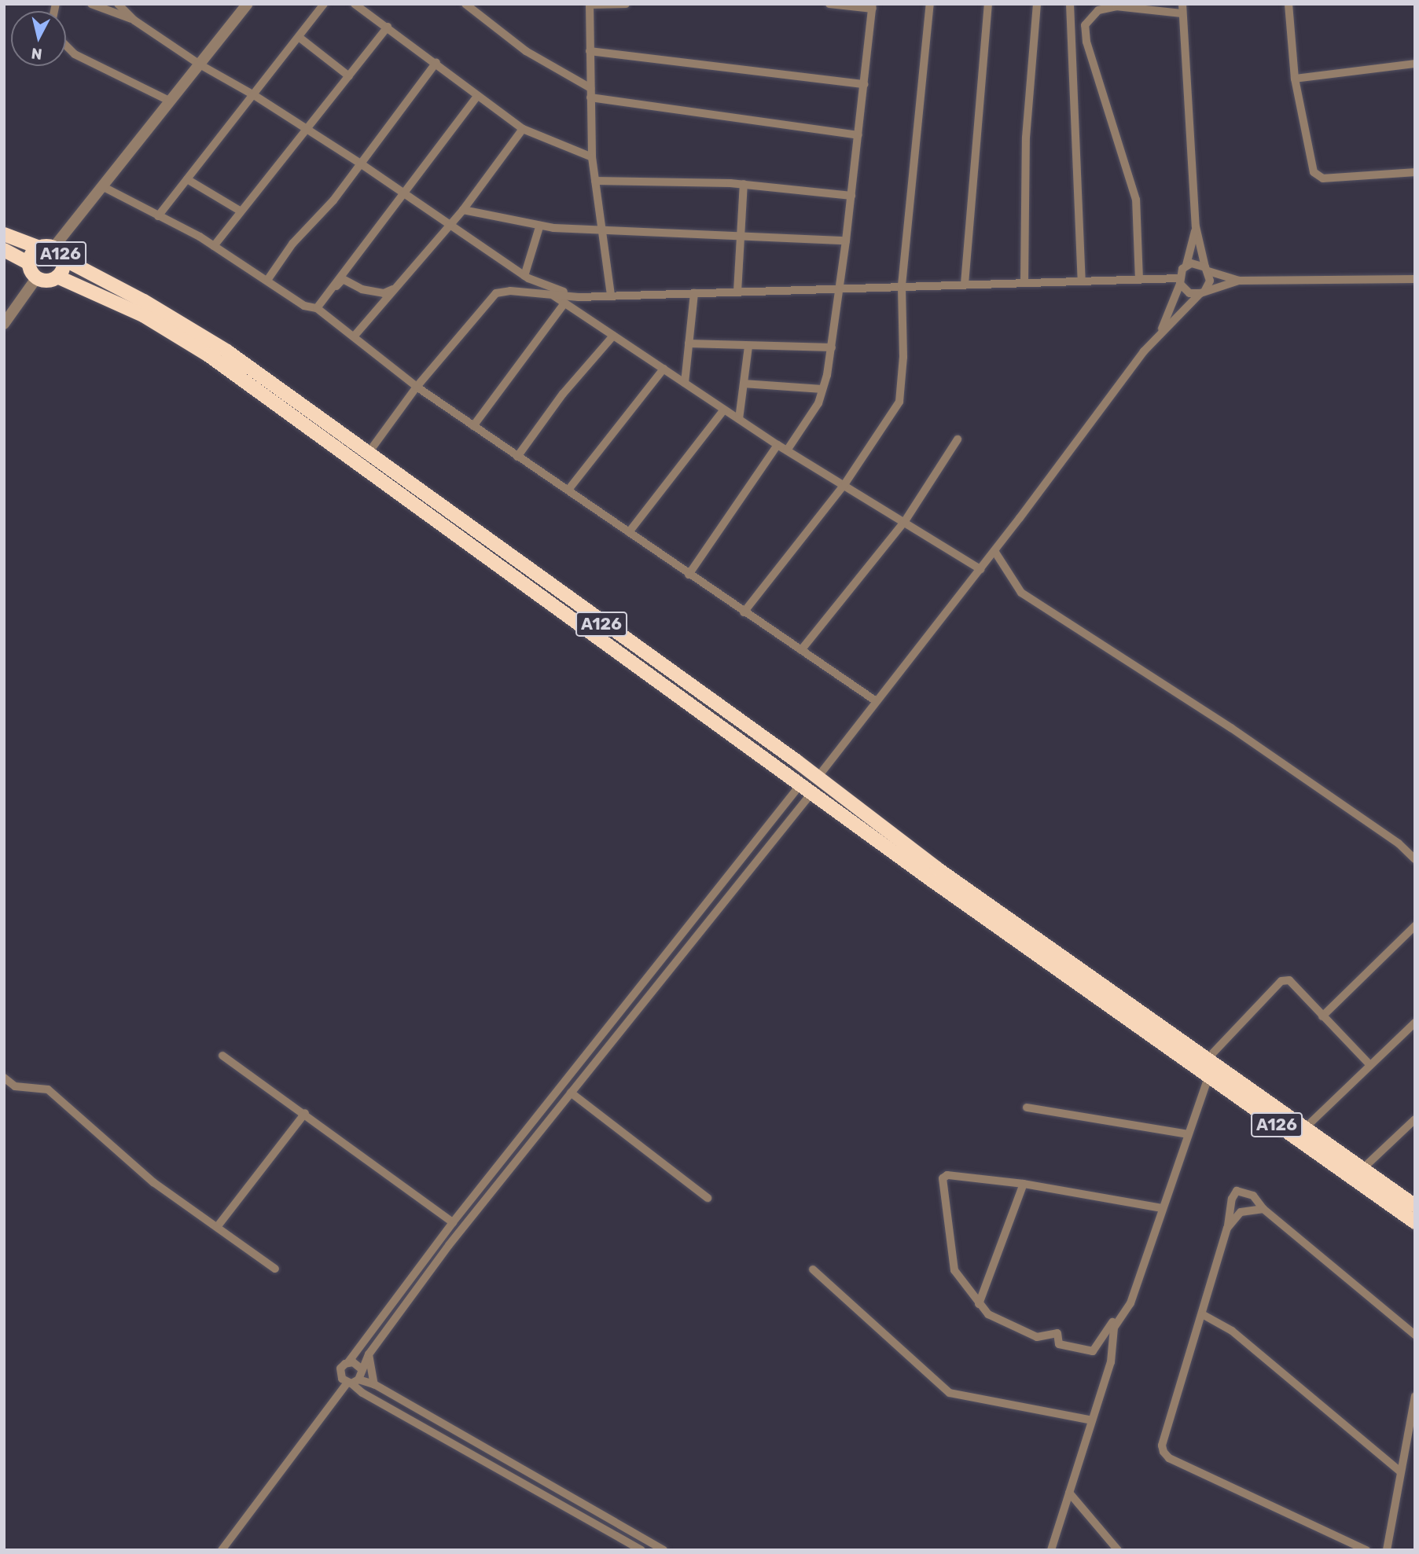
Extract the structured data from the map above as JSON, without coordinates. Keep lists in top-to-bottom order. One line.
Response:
{"streets":{"highway":["A126"]},"north":"bottom"}
